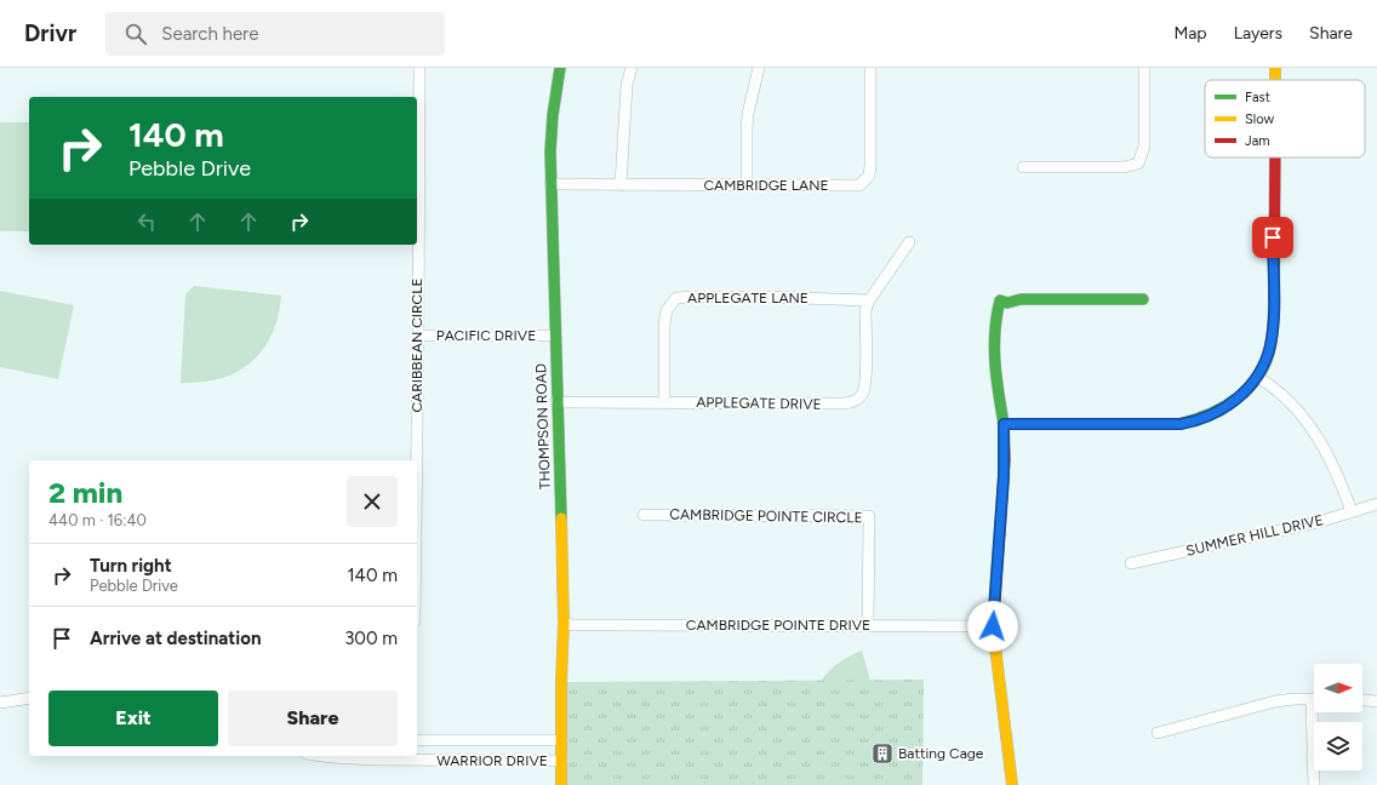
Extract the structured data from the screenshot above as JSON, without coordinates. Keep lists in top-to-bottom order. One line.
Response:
{"streets":{"street":["CAMBRIDGE LANE","APPLEGATE LANE","PACIFIC DRIVE","CARIBBEAN CIRCLE","APPLEGATE DRIVE","THOMPSON ROAD","CAMBRIDGE POINTE CIRCLE","SUMMER HILL DRIVE","CAMBRIDGE POINTE DRIVE","WARRIOR DRIVE"]},"crossings":[["CAMBRIDGE LANE","THOMPSON ROAD"],["APPLEGATE LANE","APPLEGATE DRIVE"],["PACIFIC DRIVE","CARIBBEAN CIRCLE"],["PACIFIC DRIVE","THOMPSON ROAD"],["APPLEGATE DRIVE","THOMPSON ROAD"],["THOMPSON ROAD","CAMBRIDGE POINTE DRIVE"],["THOMPSON ROAD","WARRIOR DRIVE"],["CAMBRIDGE POINTE CIRCLE","CAMBRIDGE POINTE DRIVE"]],"places":{"building":["Batting Cage"]},"legend":["Fast","Slow","Jam"],"north":"right","page":{"header":"Drivr","search":"Search here","nav":["Map","Layers","Share"],"turn":["140 m","Pebble Drive"],"heading":["2 min","440 m · 16:40"],"list":[{"name":"Turn right","note":"Pebble Drive","value":"140 m"},{"name":"Arrive at destination","value":"300 m"}],"buttons":["Exit","Share"]}}
